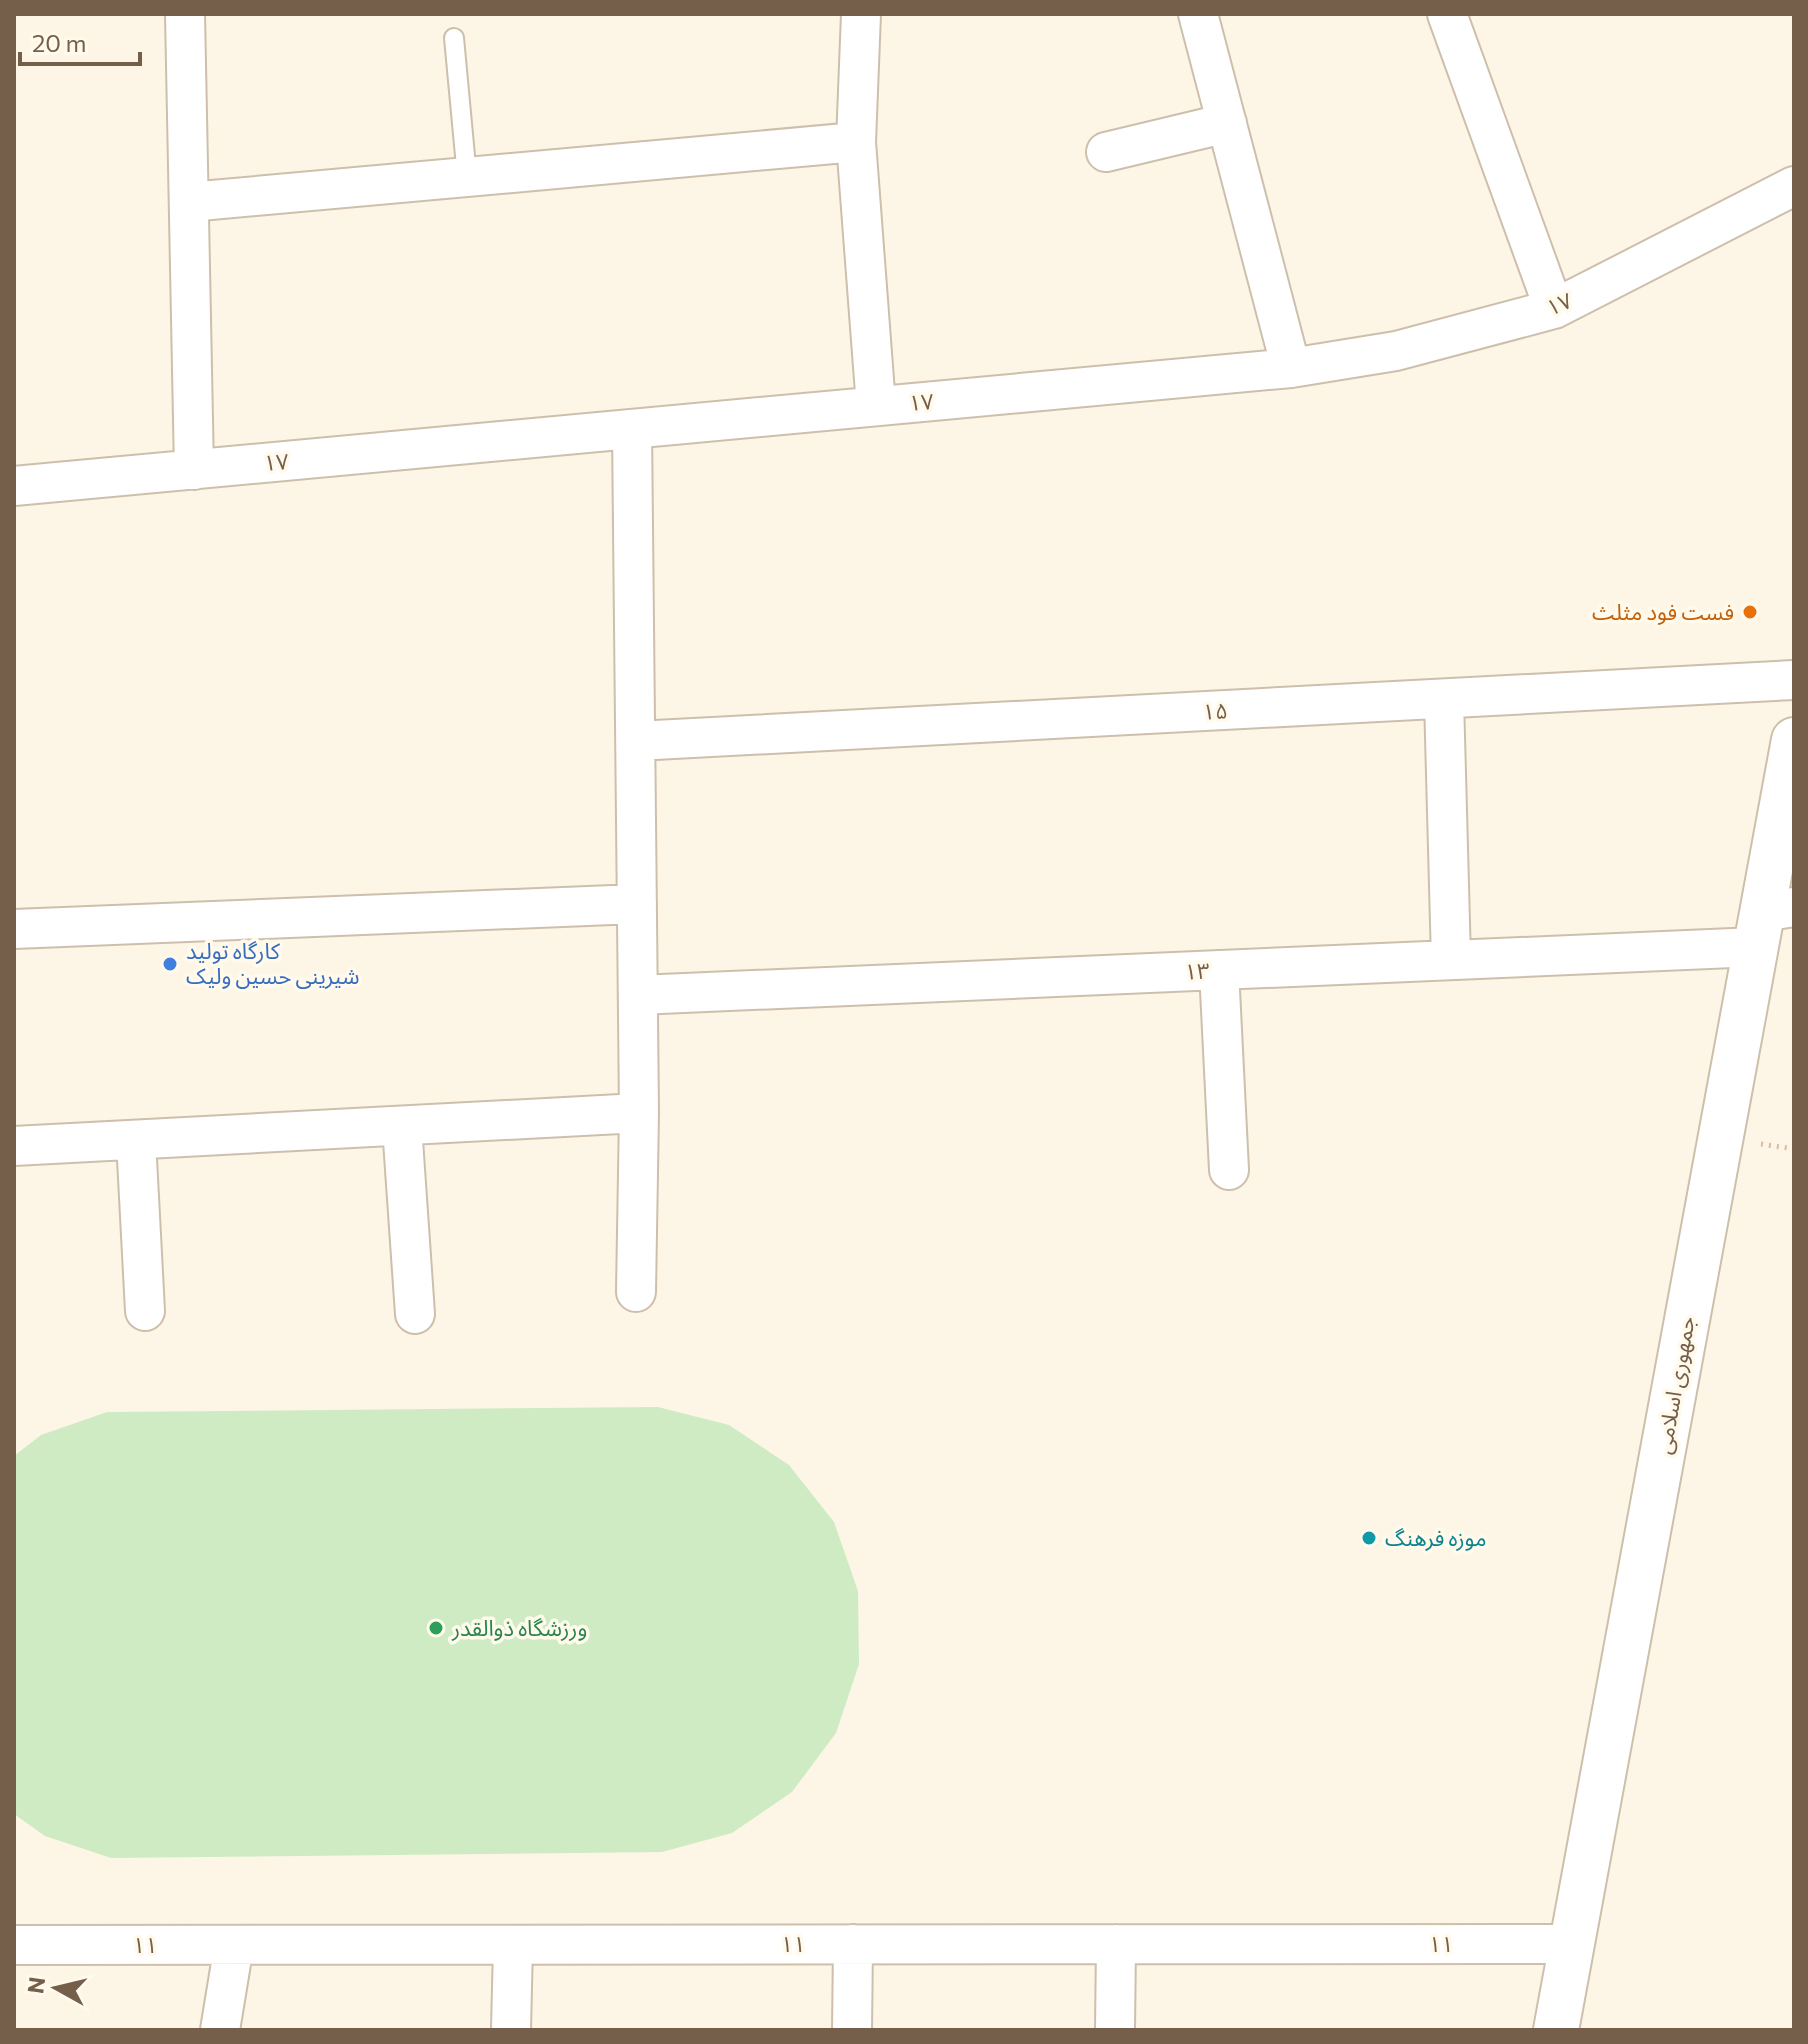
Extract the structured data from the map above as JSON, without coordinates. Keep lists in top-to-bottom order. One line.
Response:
{"streets":{"street":["۱۷","۱۵","۱۳","جمهوری اسلامی","۱۱"]},"crossings":[["۱۳","جمهوری اسلامی"],["جمهوری اسلامی","۱۱"]],"places":["فست فود مثلث","کارگاه تولید شیرینی حسین ولیک","موزه فرهنگ","ورزشگاه ذوالقدر"],"scale_bar":"20 m","north":"left"}
